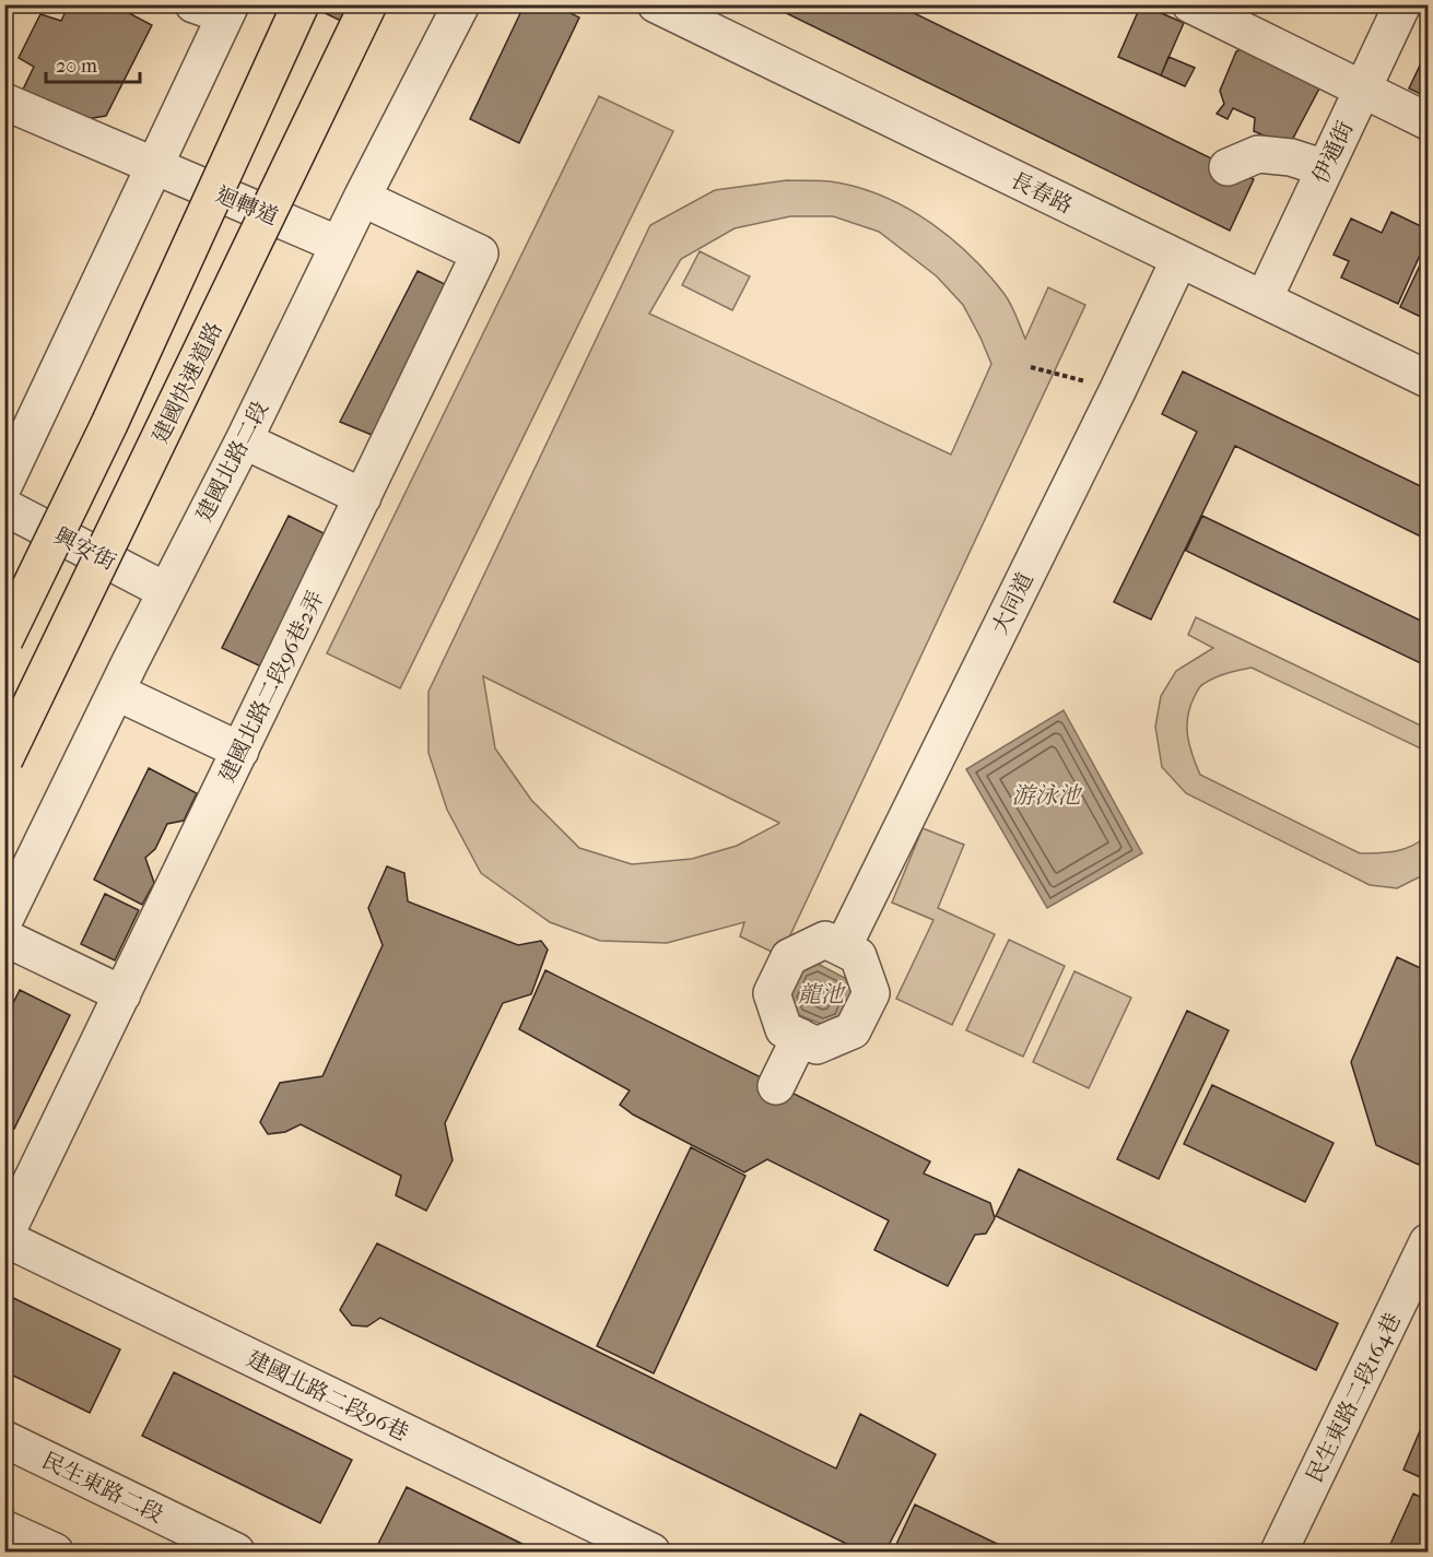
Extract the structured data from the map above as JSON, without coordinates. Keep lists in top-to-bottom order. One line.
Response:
{"streets":{"highway":["建國快速道路"],"street":["伊通街","長春路","迴轉道","建國北路二段","興安街","大同道","建國北路二段96巷2弄","建國北路二段96巷","民生東路二段164巷","民生東路二段"]},"crossings":[["伊通街","長春路"],["長春路","大同道"],["迴轉道","建國北路二段"],["建國北路二段","興安街"],["建國北路二段","建國北路二段96巷2弄"],["建國北路二段96巷2弄","建國北路二段96巷"]],"water":["游泳池","龍池"],"scale_bar":"20 m"}
